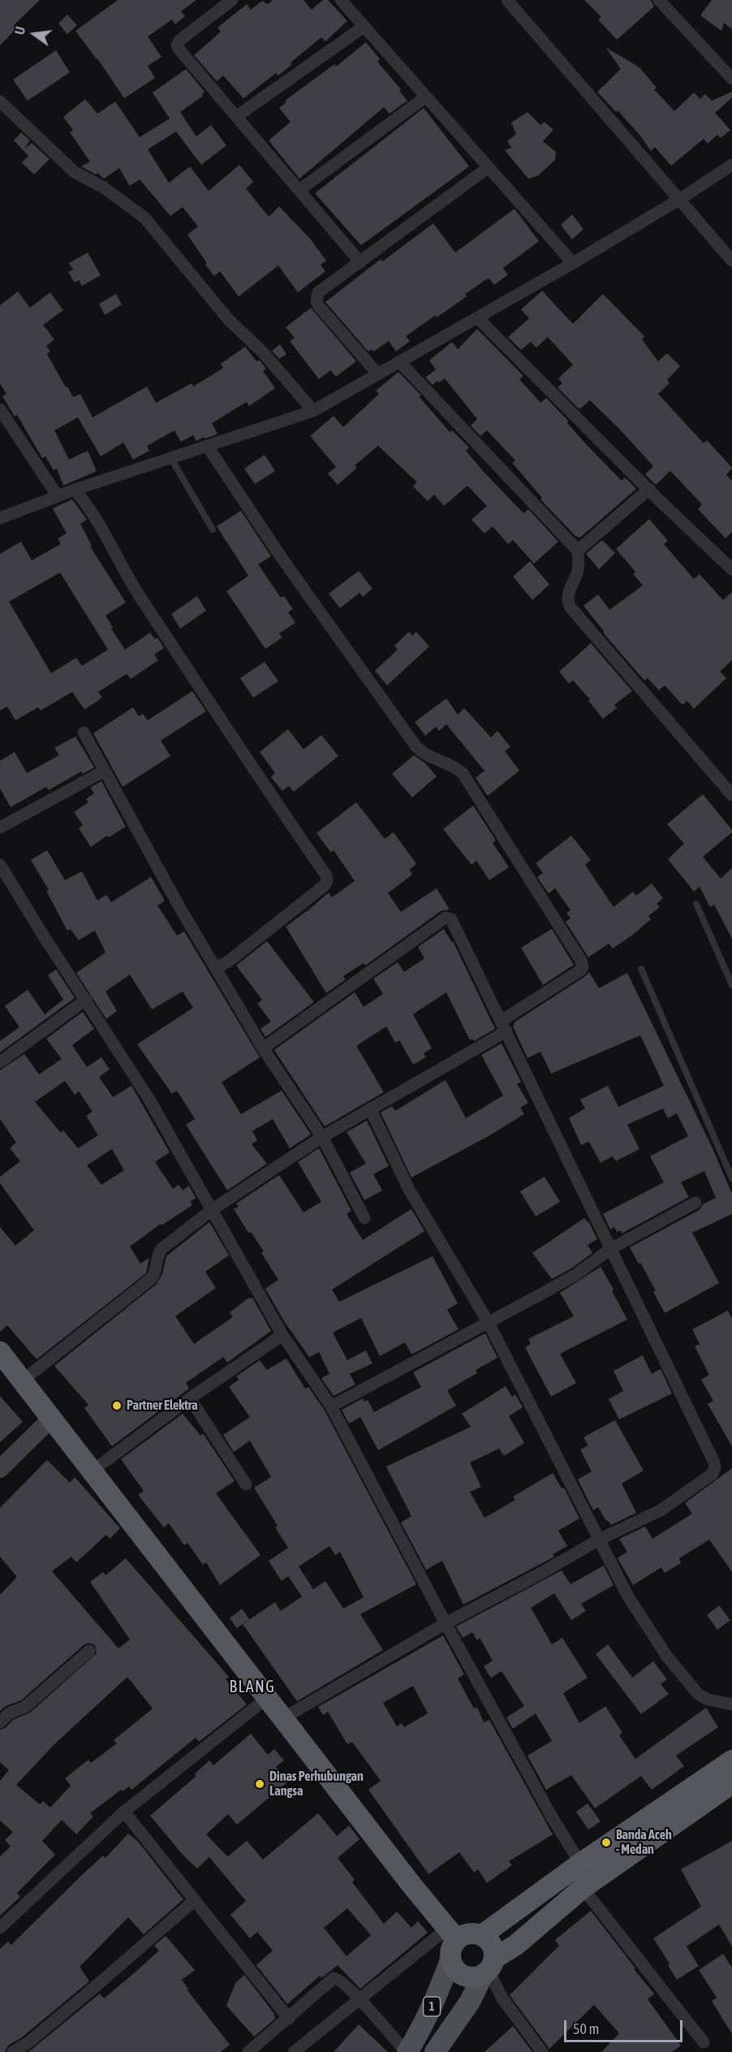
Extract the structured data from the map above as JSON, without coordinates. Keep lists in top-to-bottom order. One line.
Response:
{"streets":{"main road":["1"]},"districts":["BLANG"],"places":["Partner Elektra","Dinas Perhubungan Langsa","Banda Aceh - Medan"],"scale_bar":"50 m","north":"left"}
